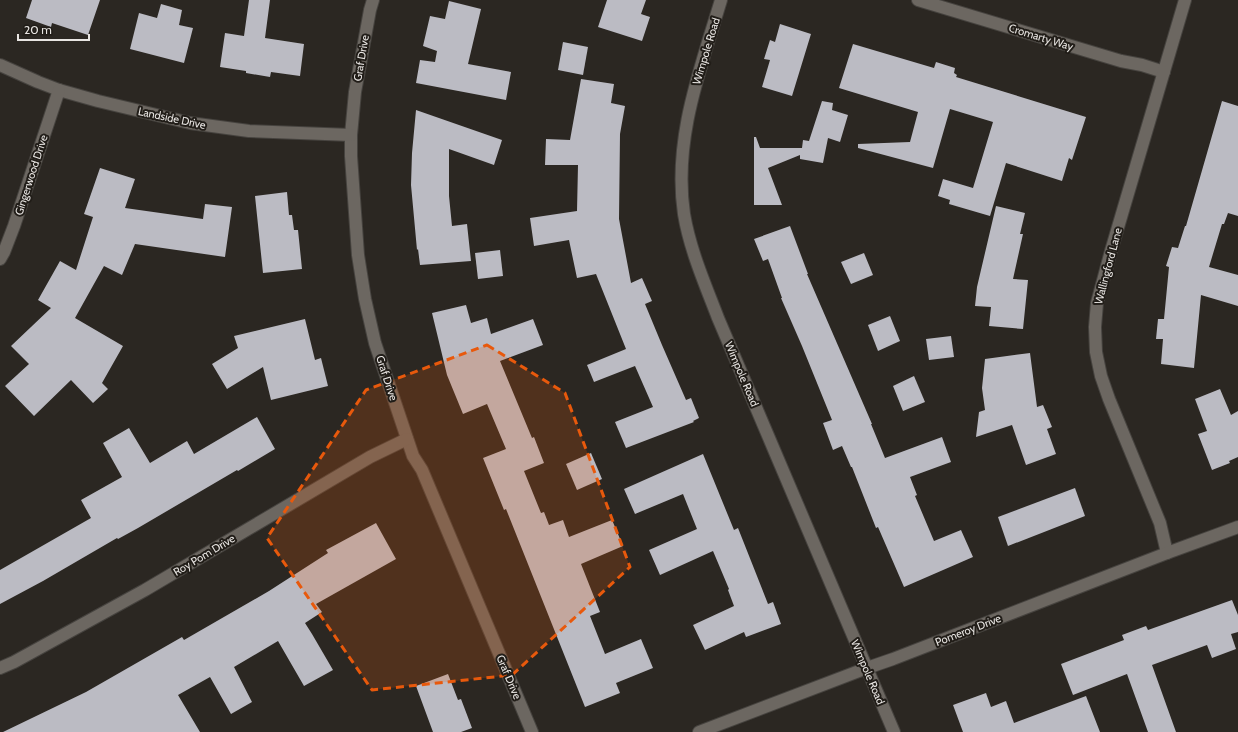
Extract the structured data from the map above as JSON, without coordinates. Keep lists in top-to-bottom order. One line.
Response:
{"streets":{"street":["Cromarty Way","Wimpole Road","Graf Drive","Landside Drive","Gingerwood Drive","Wallingford Lane","Roy Pom Drive","Pomeroy Drive"]},"crossings":[["Cromarty Way","Wallingford Lane"],["Wimpole Road","Pomeroy Drive"],["Graf Drive","Landside Drive"],["Graf Drive","Roy Pom Drive"],["Landside Drive","Gingerwood Drive"],["Wallingford Lane","Pomeroy Drive"]],"scale_bar":"20 m"}
